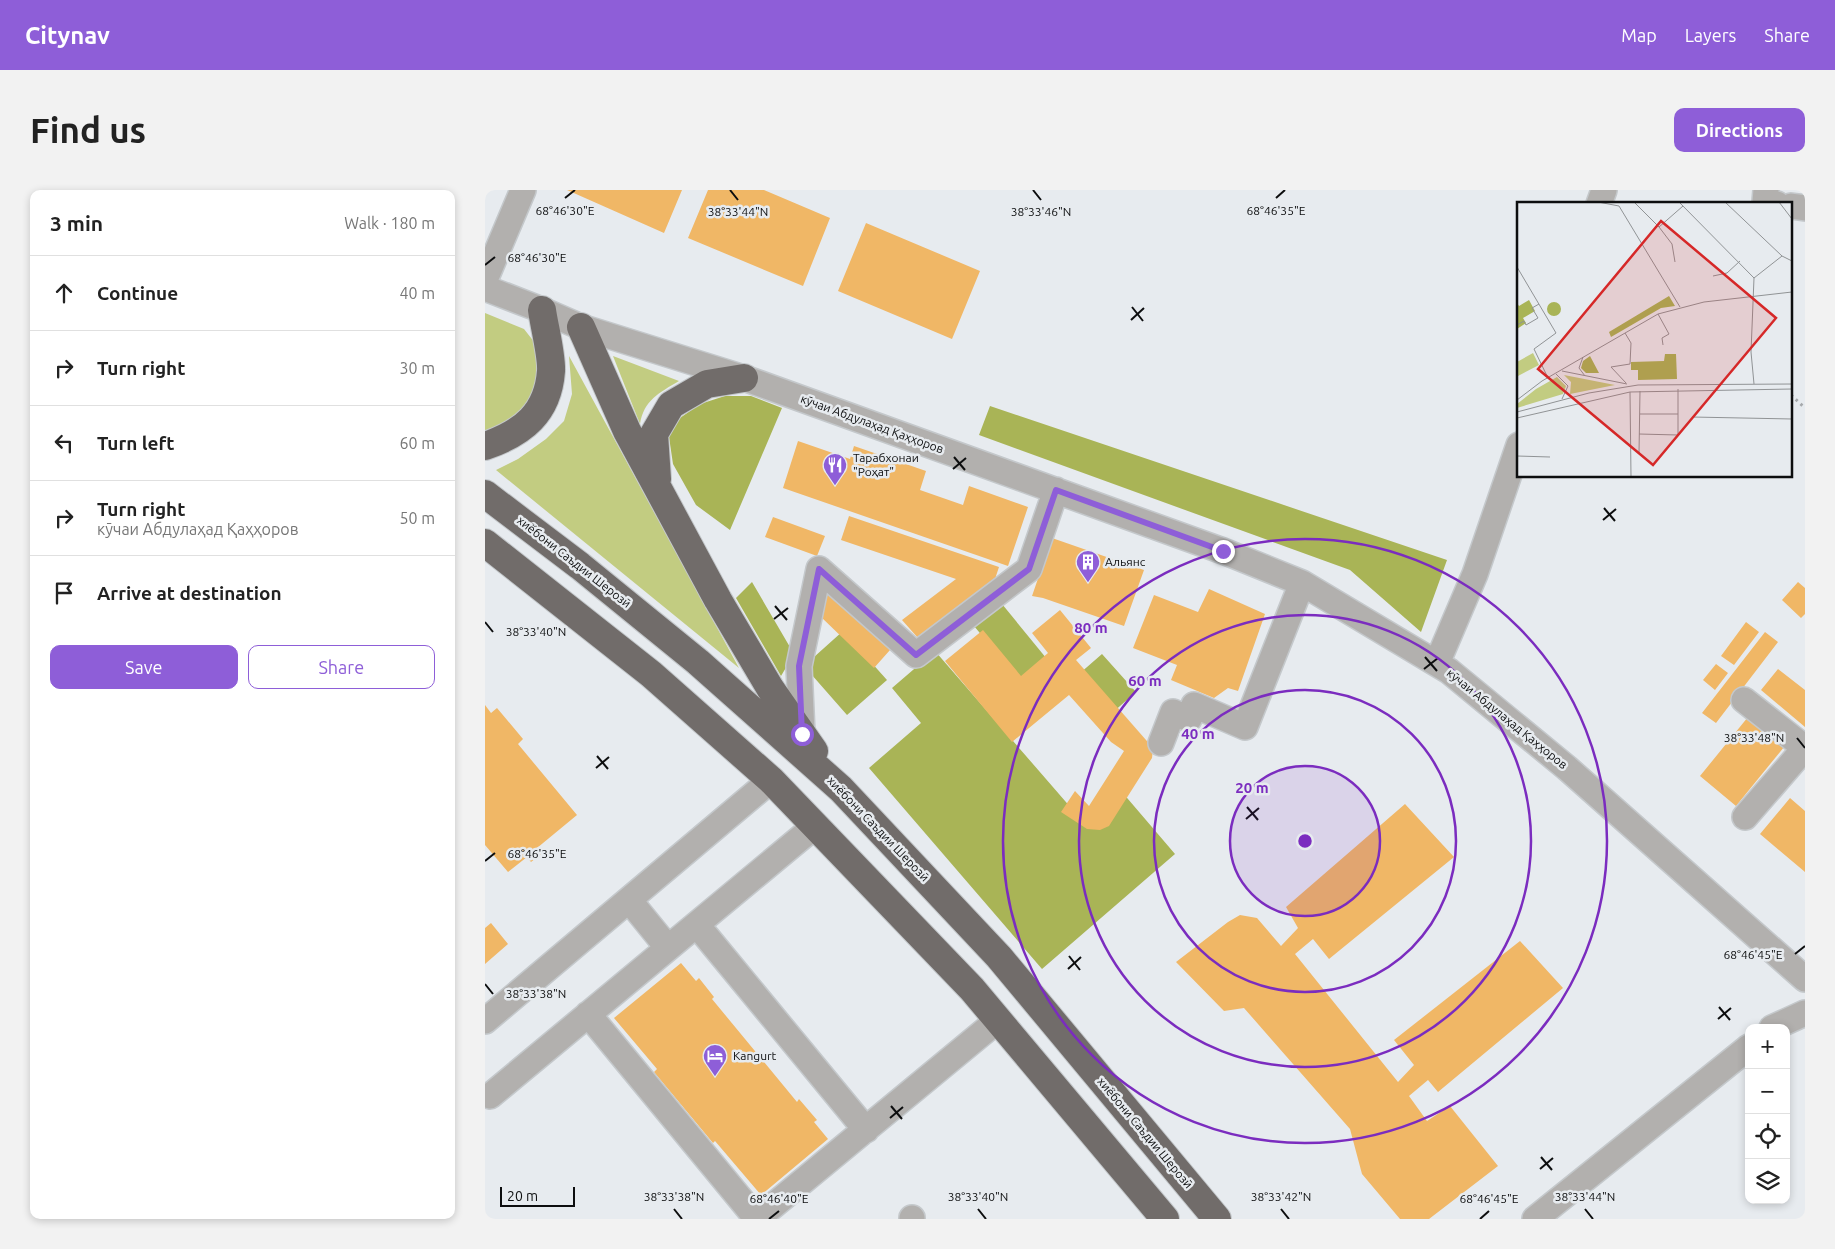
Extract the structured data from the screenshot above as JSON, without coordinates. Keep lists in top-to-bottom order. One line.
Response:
{"streets":{"highway":["хиёбони Саъдии Шерозӣ"],"street":["кӯчаи Абдулаҳад Қаҳҳоров"]},"places":{"restaurant":["Тарабхонаи \"Роҳат\""],"building":["Альянс"],"hotel":["Kangurt"]},"scale_bar":"20 m","page":{"header":"Citynav","nav":["Map","Layers","Share"],"buttons":["Directions",["Save","Share"]],"title":"Find us","heading":["3 min","Walk · 180 m"],"list":[["Continue","40 m"],["Turn right","30 m"],["Turn left","60 m"],["Turn right","кӯчаи Абдулаҳад Қаҳҳоров","50 m"],"Arrive at destination"],"map_buttons":["+","−"],"scale":"20 m"},"coordinates":["68°46'30\"E","68°46'35\"E","38°33'44\"N","38°33'46\"N","38°33'40\"N","38°33'48\"N","68°46'45\"E","38°33'38\"N","38°33'42\"N","68°46'40\"E"],"rings":["80 m","60 m","40 m","20 m"]}
